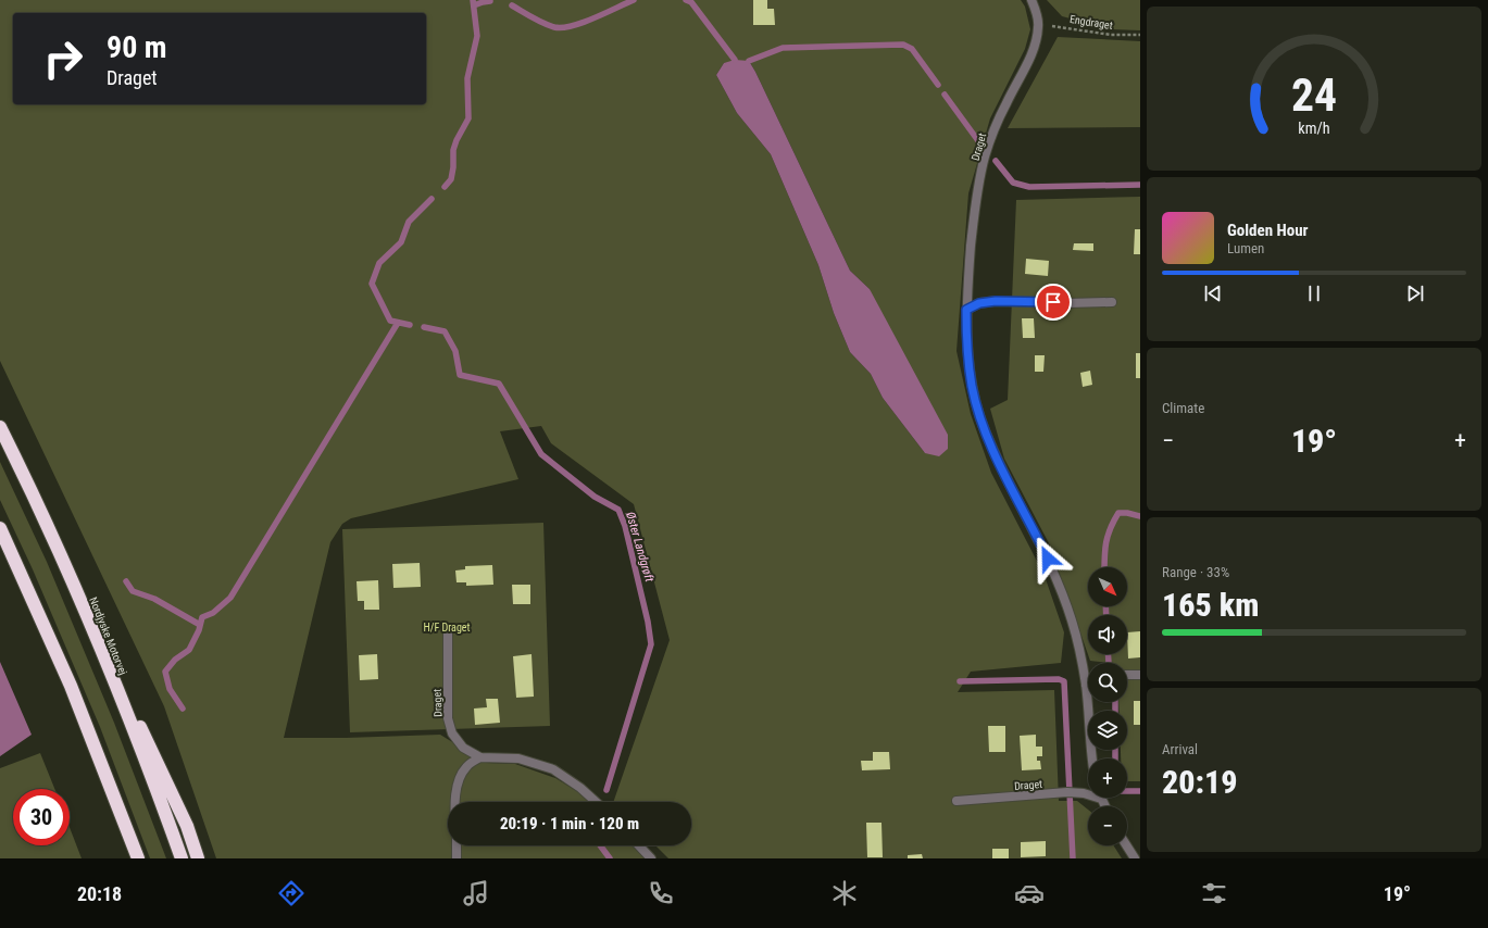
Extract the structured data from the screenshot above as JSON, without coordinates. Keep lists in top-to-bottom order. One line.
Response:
{"streets":{"highway":["Nordjyske Motorvej"],"street":["Draget"],"path":["Engdraget"]},"crossings":[["Engdraget","Draget"]],"water":["Øster Landgrøft"],"parks":["H/F Draget"],"north":"bottom right","page":{"turn":["90 m","Draget"],"song":["Golden Hour","Lumen"],"tile":["Climate",["Range · 33%","165 km"],["Arrival","20:19"]],"heat":["−","19°","+"],"map_buttons":["+","−"],"limit":"30","trip":"20:19 · 1 min · 120 m","tabs":["20:18","19°"],"gauge":["24","km/h"]}}
